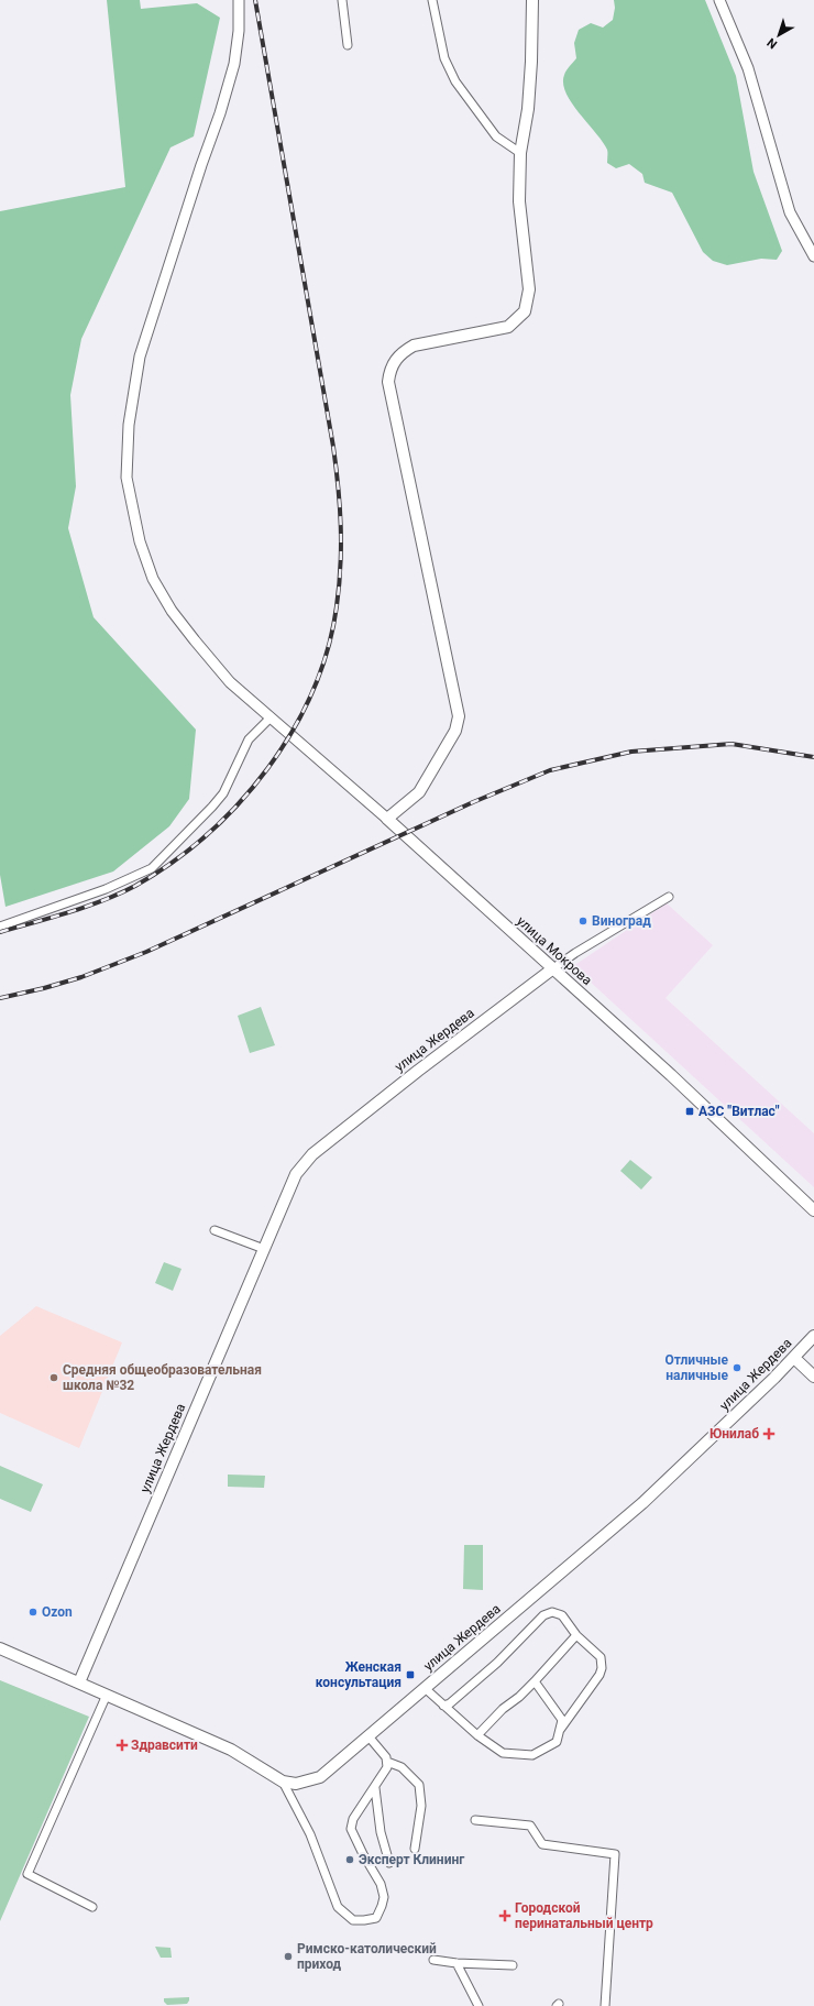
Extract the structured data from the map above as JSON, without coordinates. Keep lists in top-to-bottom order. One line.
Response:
{"streets":{"main road":["улица Мокрова","улица Жердева"]},"crossings":[["улица Мокрова","улица Жердева"]],"places":{"other":["Виноград","Отличные наличные","Средняя общеобразовательная школа №32","Ozon","Эксперт Клининг","Римско-католический приход"],"transit":["АЗС \"Витлас\"","Женская консультация"],"health":["Юнилаб","Здравсити","Городской перинатальный центр"]},"north":"bottom left"}
